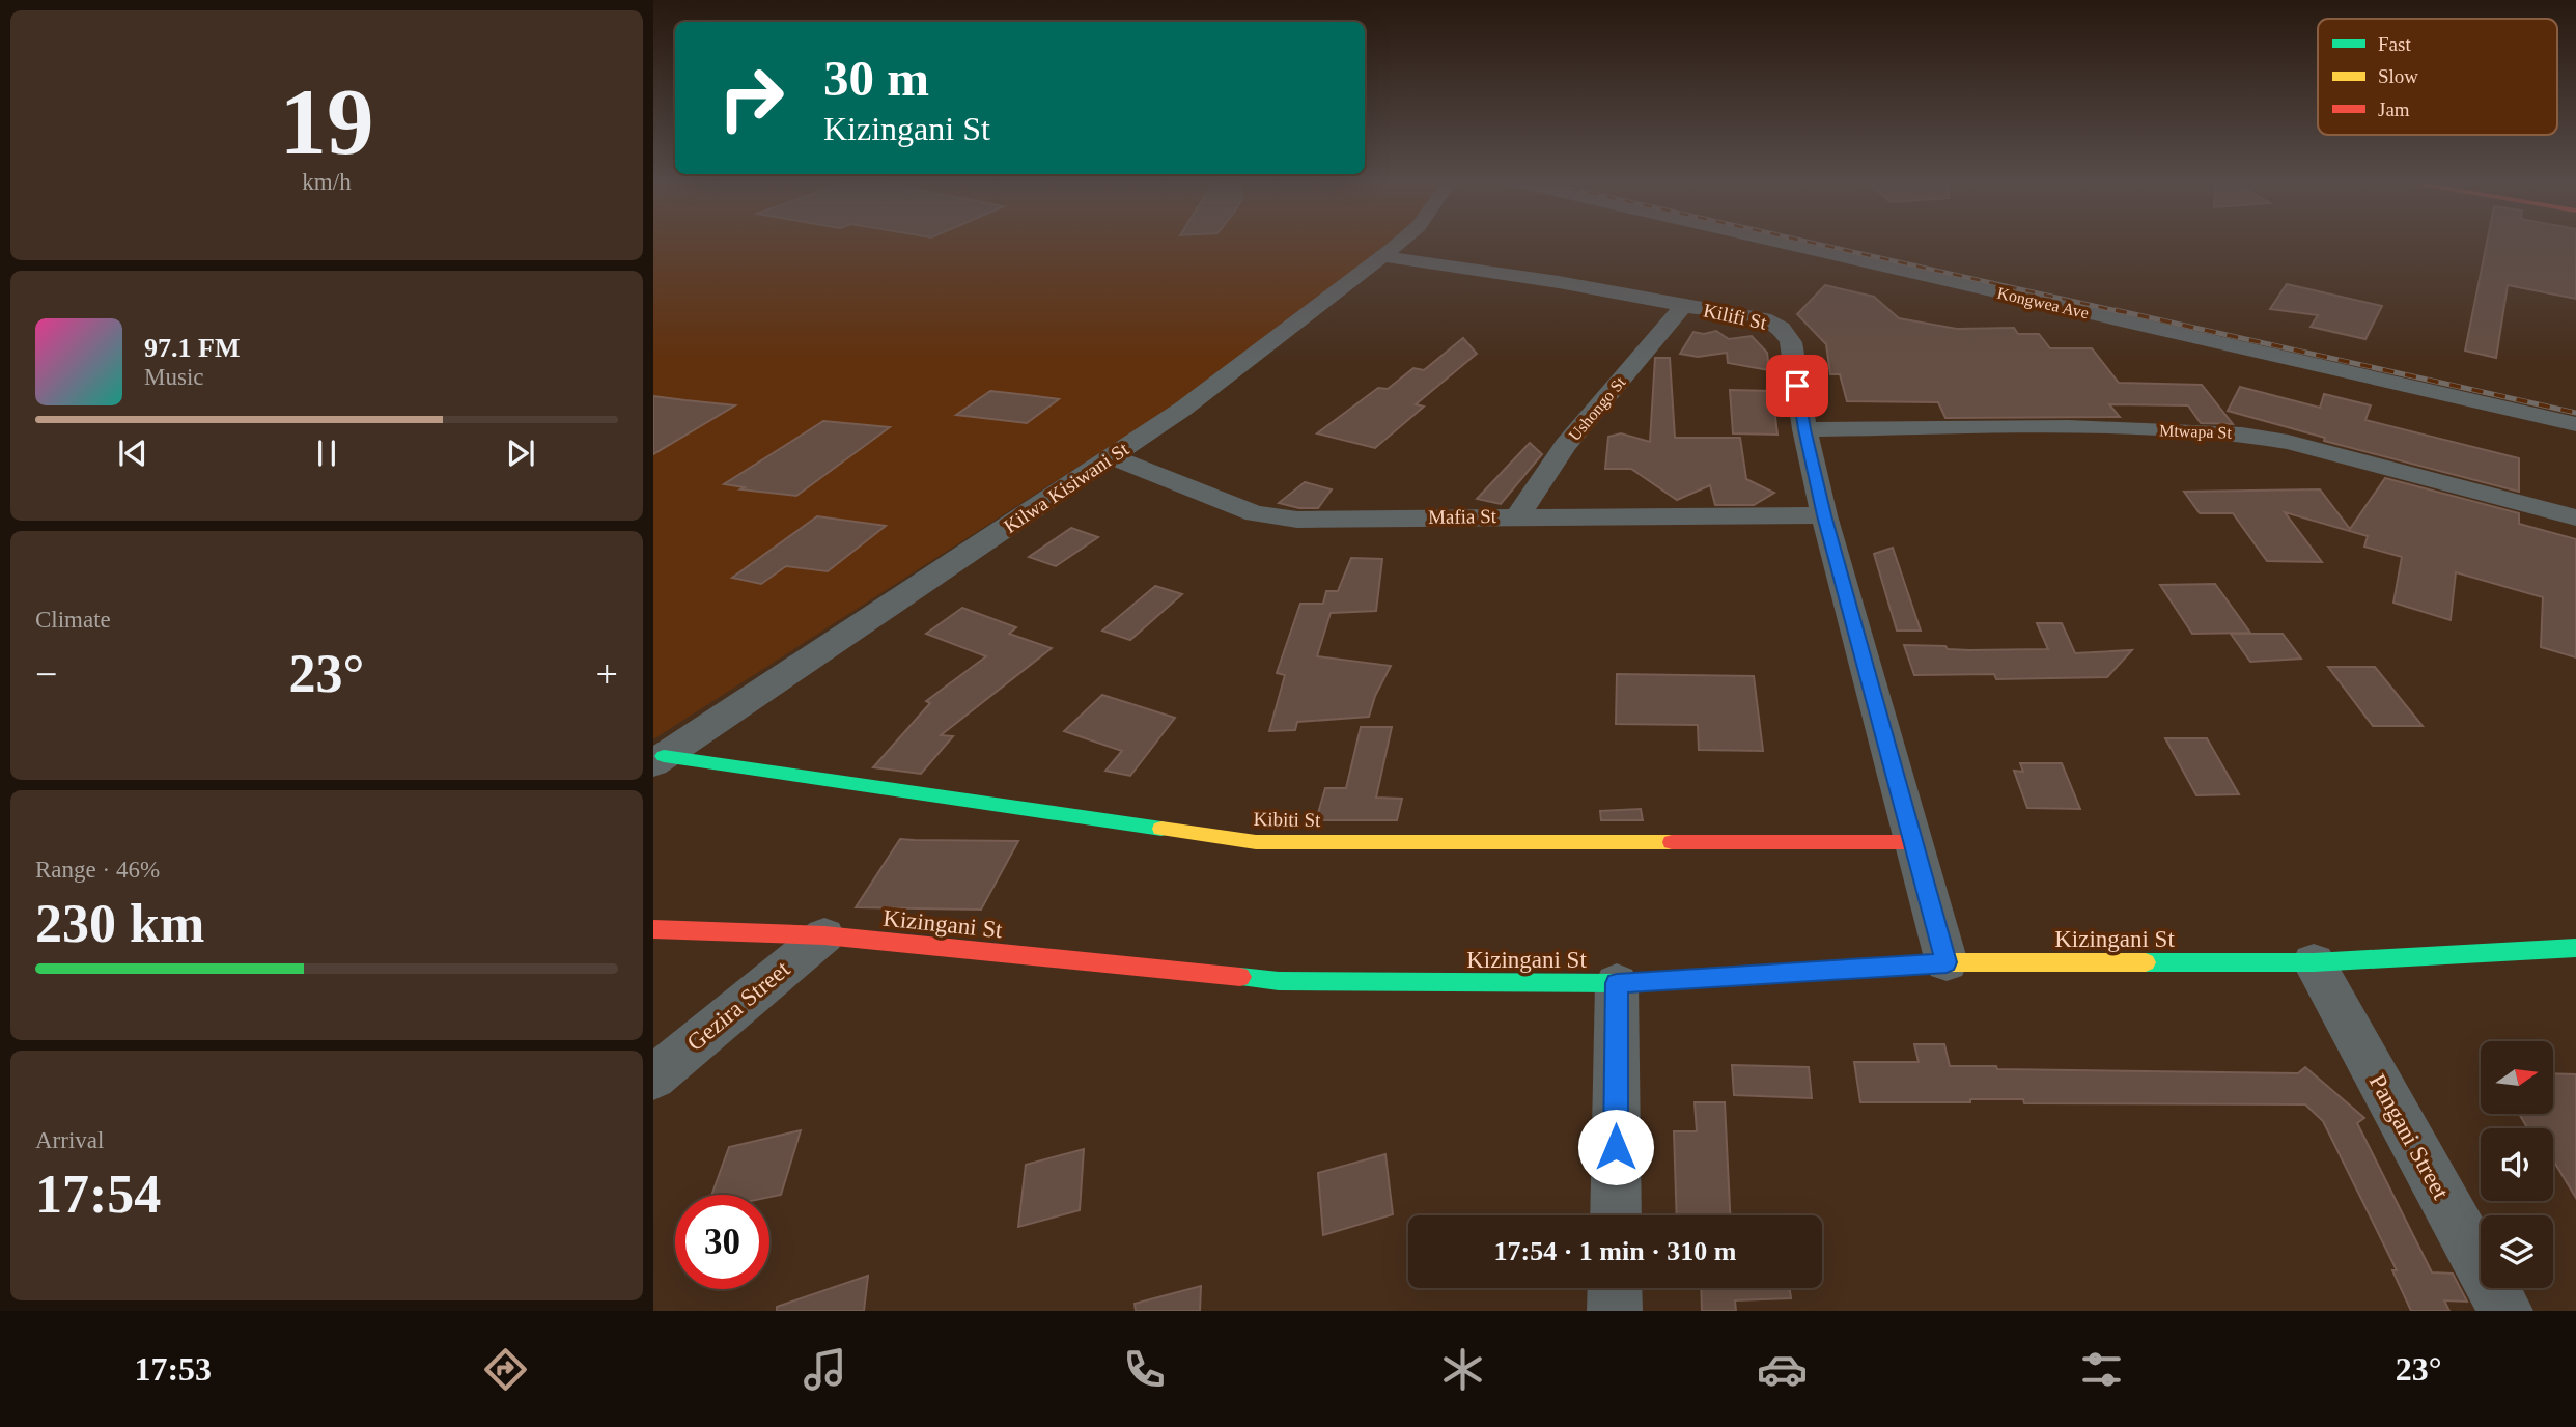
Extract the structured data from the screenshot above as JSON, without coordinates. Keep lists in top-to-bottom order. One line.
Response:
{"streets":{"street":["Kongwea Ave","Kilifi St","Ushongo St","Mtwapa St","Kilwa Kisiwani St","Mafia St","Kibiti St","Kizingani St","Gezira Street","Pangani Street"]},"crossings":[["Kilifi St","Ushongo St"],["Kilifi St","Mtwapa St"],["Kilifi St","Kilwa Kisiwani St"],["Kilifi St","Mafia St"],["Kilifi St","Kibiti St"],["Kilifi St","Kizingani St"],["Ushongo St","Mafia St"],["Kilwa Kisiwani St","Mafia St"],["Kilwa Kisiwani St","Kibiti St"],["Kizingani St","Gezira Street"],["Kizingani St","Pangani Street"]],"legend":["Fast","Slow","Jam"],"north":"right","page":{"tile":[["19","km/h"],"Climate",["Range · 46%","230 km"],["Arrival","17:54"]],"turn":["30 m","Kizingani St"],"song":["97.1 FM","Music"],"heat":["−","23°","+"],"limit":"30","trip":"17:54 · 1 min · 310 m","tabs":["17:53","23°"]}}
